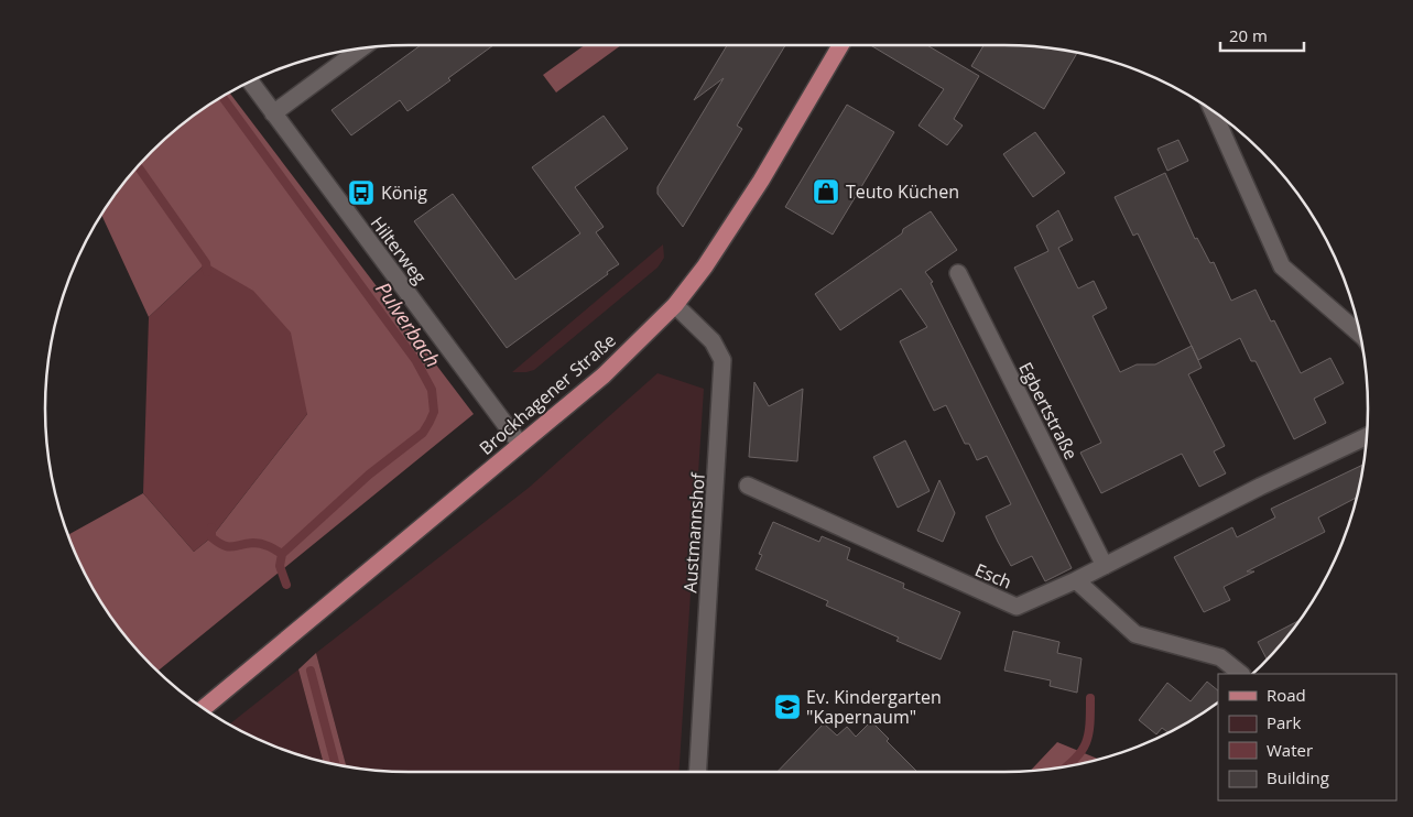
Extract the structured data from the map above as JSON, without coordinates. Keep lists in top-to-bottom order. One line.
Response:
{"streets":{"main road":["Brockhagener Straße"],"street":["Hilterweg","Egbertstraße","Austmannshof","Esch"]},"crossings":[["Hilterweg","Brockhagener Straße"],["Brockhagener Straße","Austmannshof"]],"water":["Pulverbach"],"places":{"shop":["Teuto Küchen"],"bus stop":["König"],"school or university":["Ev. Kindergarten \"Kapernaum\""]},"legend":["Road","Park","Water","Building"],"scale_bar":"20 m"}
